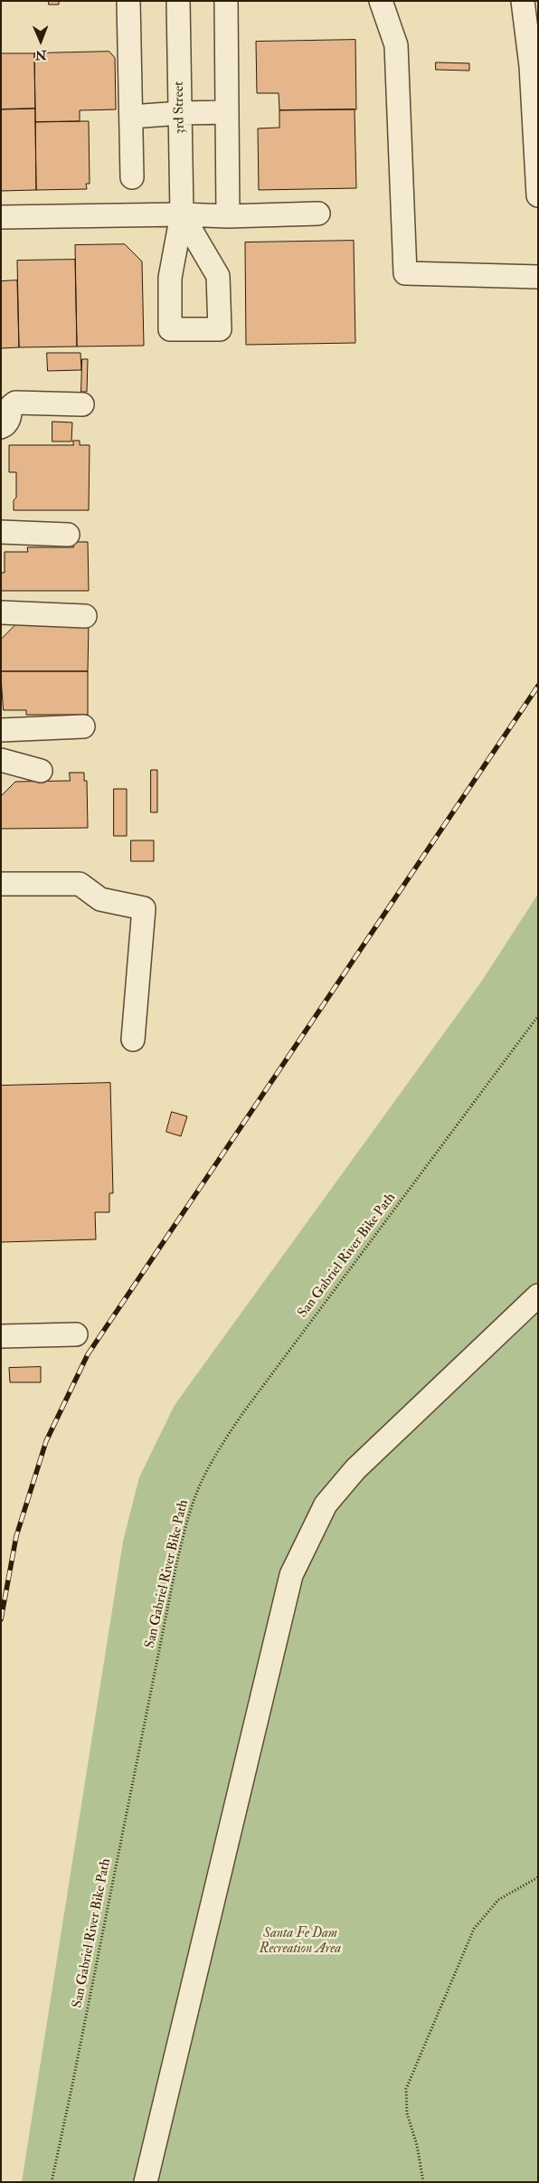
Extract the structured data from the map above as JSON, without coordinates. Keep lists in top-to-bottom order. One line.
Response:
{"streets":{"street":["3rd Street"],"path":["San Gabriel River Bike Path"]},"parks":["Santa Fe Dam Recreation Area"],"north":"bottom"}
